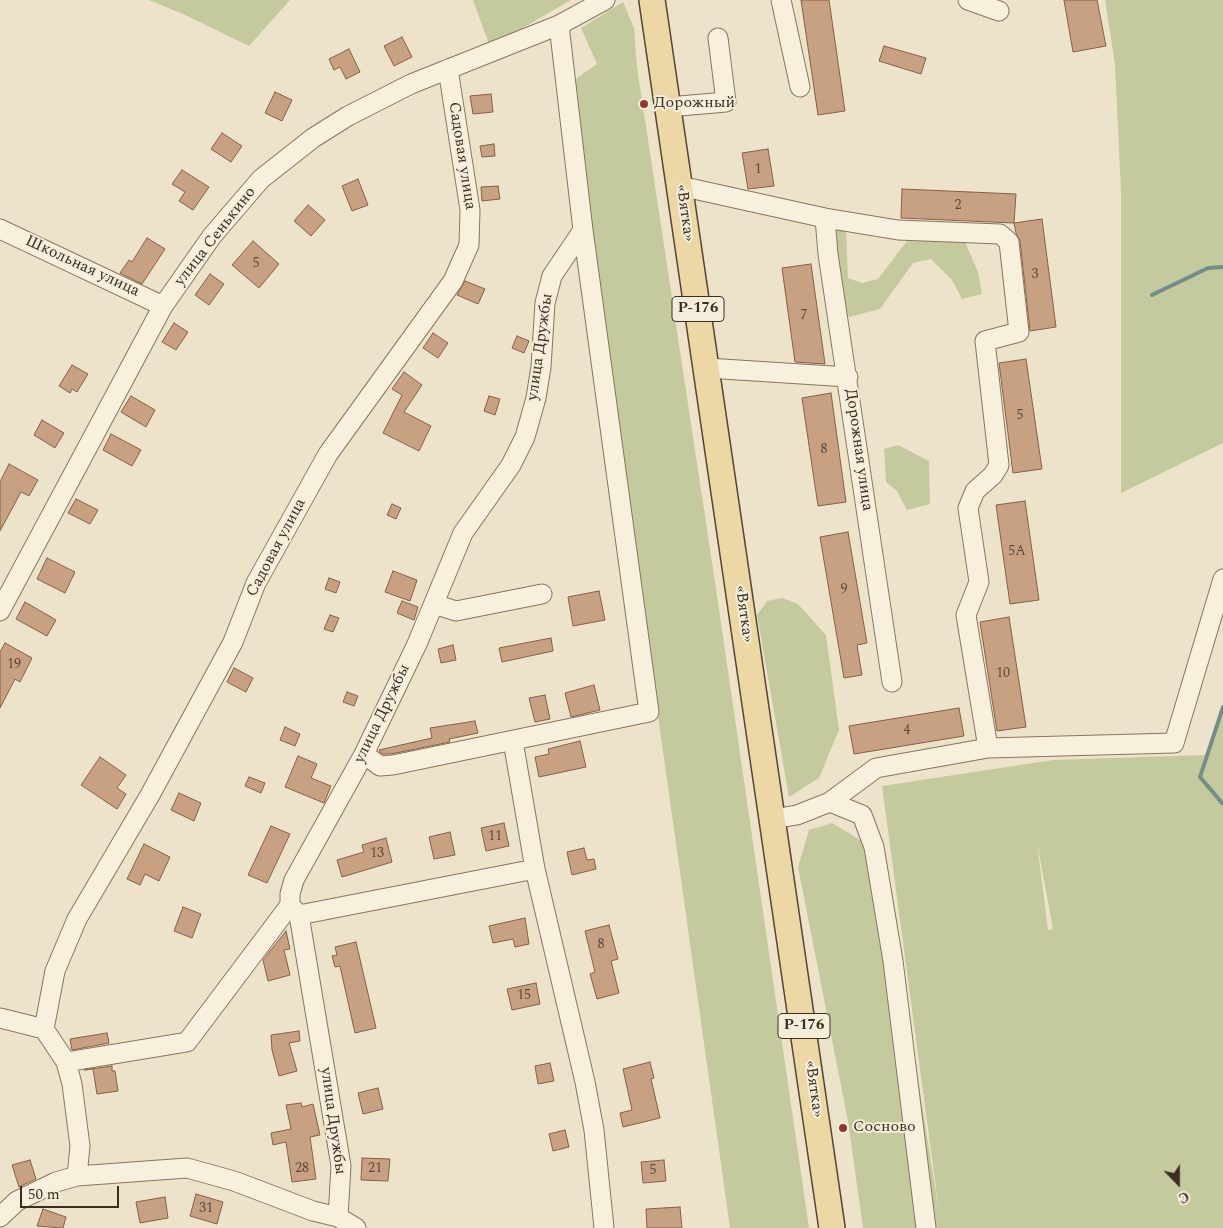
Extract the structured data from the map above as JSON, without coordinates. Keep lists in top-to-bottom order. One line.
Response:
{"streets":{"main road":["«Вятка»","Р-176"],"street":["Садовая улица","улица Сенькино","Школьная улица","улица Дружбы","Дорожная улица"]},"crossings":[["Садовая улица","улица Сенькино"],["улица Сенькино","Школьная улица"]],"places":["Дорожный","Сосново"],"house_numbers":["1","2","5","3","7","5","8","5А","9","19","10","4","11","13","8","15","28","21","5","31"],"scale_bar":"50 m","north":"bottom"}
